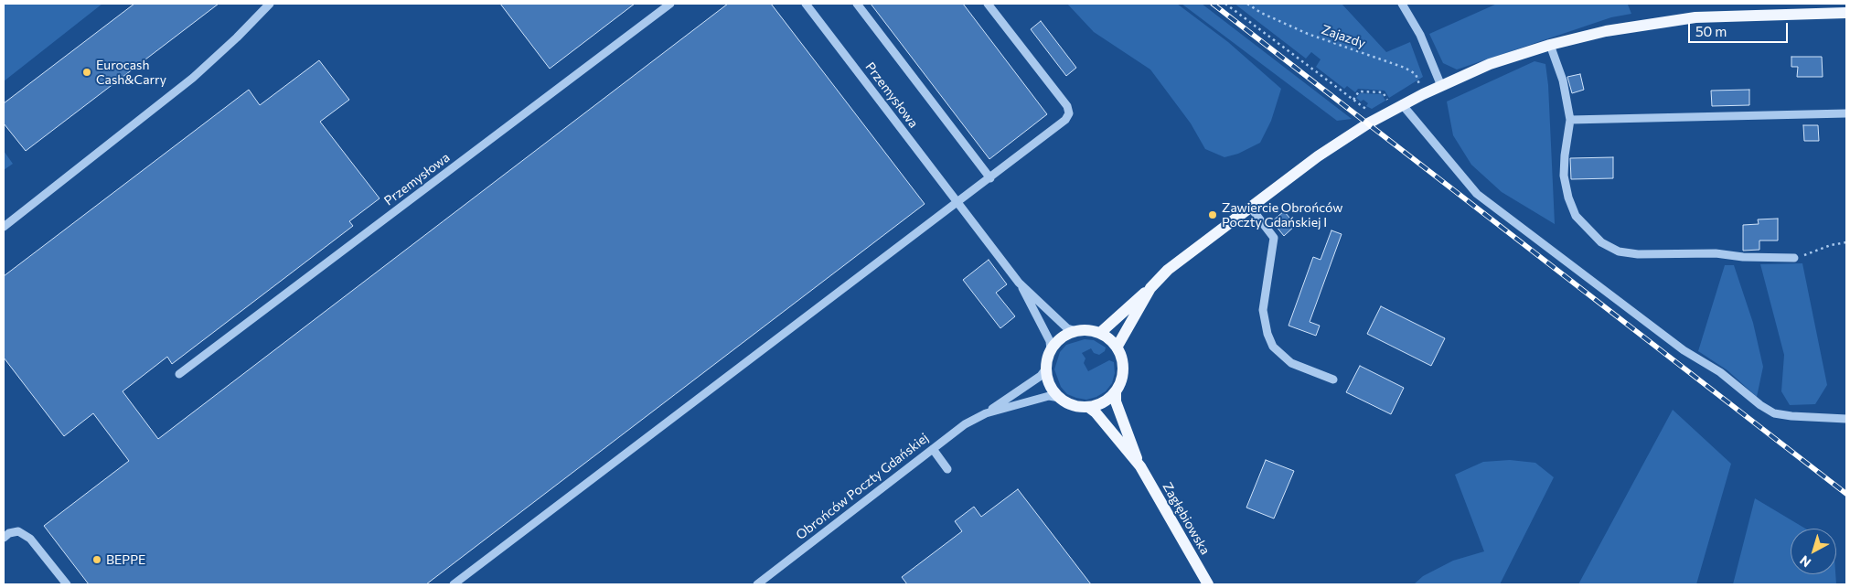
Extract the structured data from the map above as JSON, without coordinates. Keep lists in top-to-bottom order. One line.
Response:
{"streets":{"main road":["Zagłębiowska"],"street":["Przemysłowa","Obrońców Poczty Gdańskiej"],"path":["Zajazdy"]},"crossings":[["Obrońców Poczty Gdańskiej","Zagłębiowska"]],"places":["Eurocash Cash&Carry","Zawiercie Obrońców Poczty Gdańskiej I","BEPPE"],"scale_bar":"50 m","north":"bottom left"}
